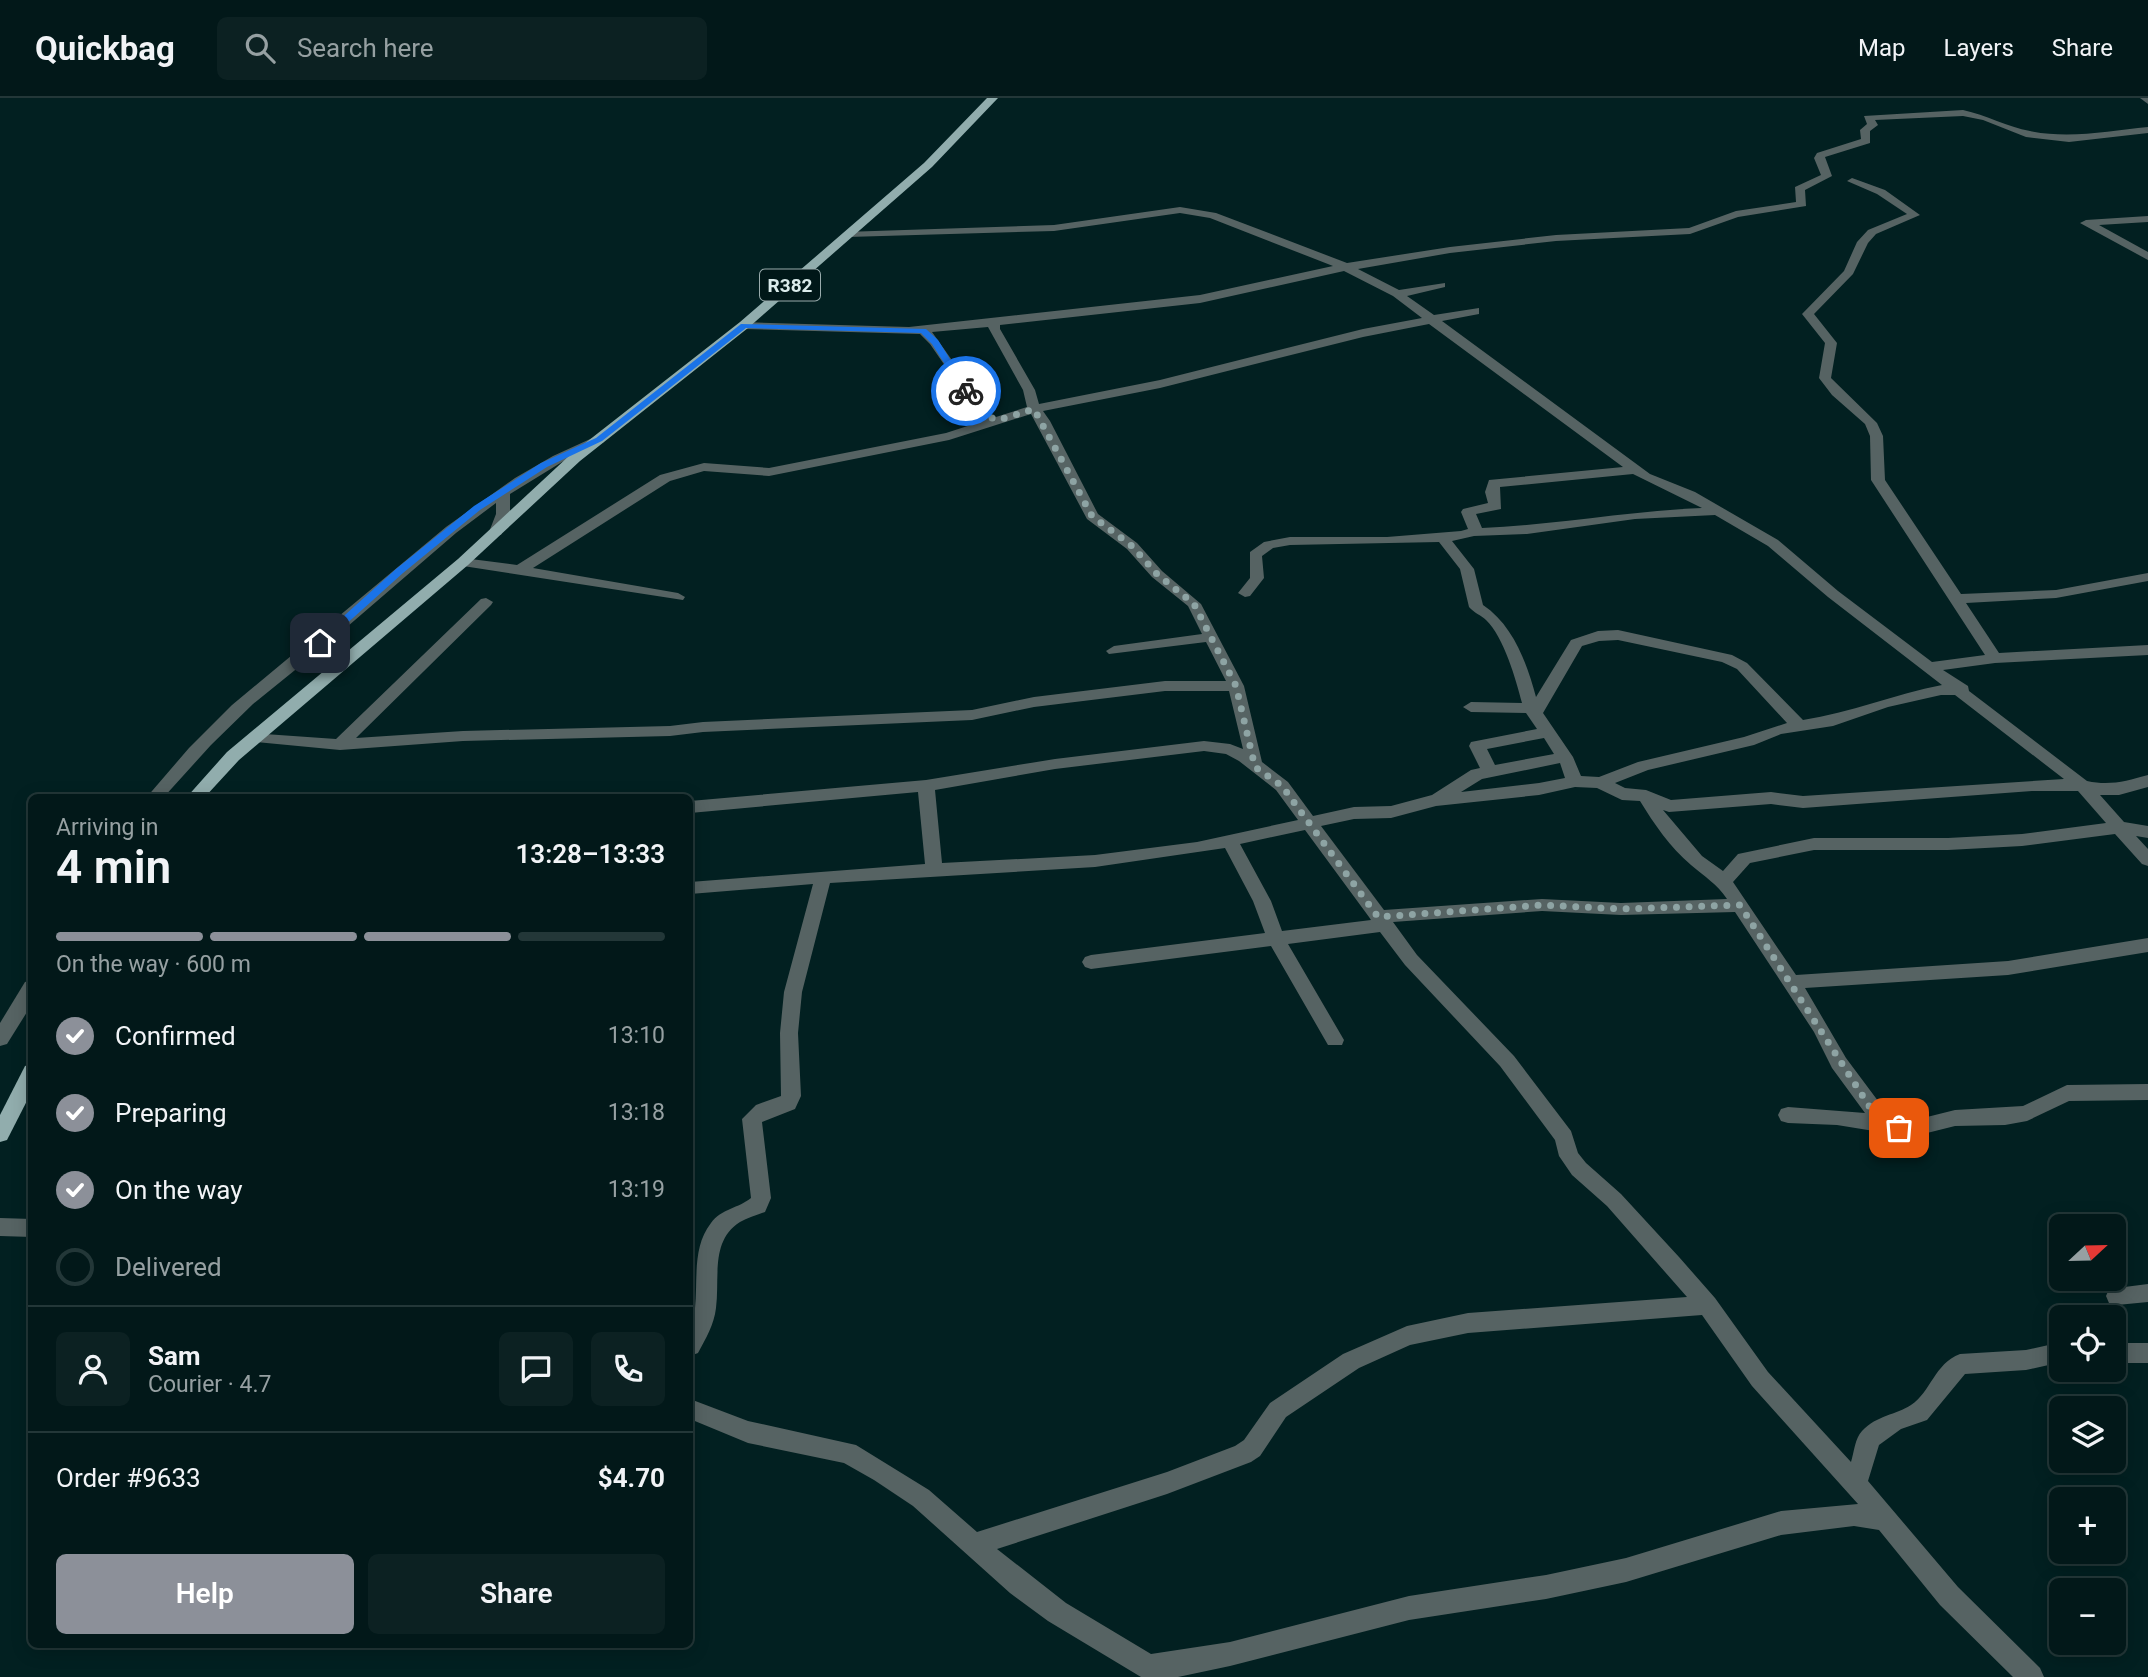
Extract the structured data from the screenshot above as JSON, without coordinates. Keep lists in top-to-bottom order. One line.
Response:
{"streets":{"main road":["R382"]},"north":"right","page":{"header":"Quickbag","search":"Search here","nav":["Map","Layers","Share"],"heading":["4 min","Arriving in","13:28–13:33"],"panel":["Sam","Courier · 4.7","Order #9633","$4.70"],"bar":"On the way · 600 m","list":[["Confirmed","13:10"],["Preparing","13:18"],["On the way","13:19"],"Delivered"],"map_buttons":["+","−"],"buttons":["Help","Share"]}}
